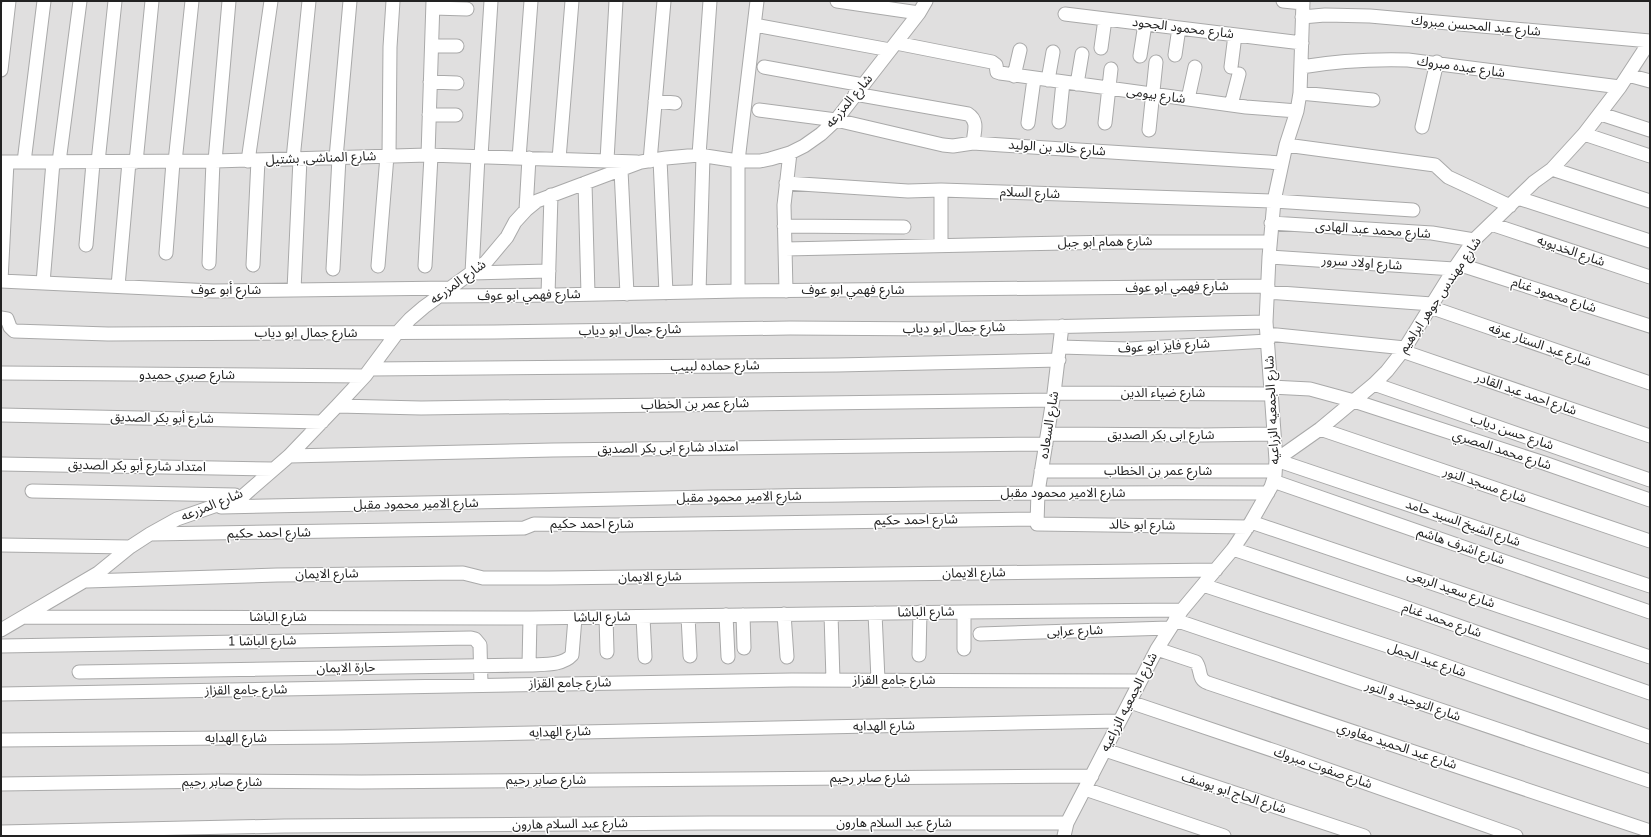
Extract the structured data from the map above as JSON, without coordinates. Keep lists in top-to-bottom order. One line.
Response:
{"streets":{"street":["شارع عبد المحسن مبروك","شارع محمود الجحود","شارع عبده مبروك","شارع بيومى","شارع المزرعه","شارع خالد بن الوليد","شارع المناشى, بشتيل","شارع السلام","شارع محمد عبد الهادى","شارع همام ابو جبل","شارع الخديويه","شارع اولاد سرور","شارع فهمي ابو عوف","شارع أبو عوف","شارع مهندس جوهر ابراهيم","شارع محمود غنام","شارع جمال ابو دياب","شارع عبد الستار عرفه","شارع فايز ابو عوف","شارع حماده لبيب","شارع صبري حميدو","شارع ضياء الدين","شارع احمد عبد القادر","شارع عمر بن الخطاب","شارع الجمعيه الزراعيه","شارع أبو بكر الصديق","شارع السعاده","شارع حسن دياب","شارع ابى بكر الصديق","امتداد شارع ابى بكر الصديق","شارع محمد المصري","امتداد شارع أبو بكر الصديق","شارع مسجد النور","شارع الامير محمود مقبل","شارع احمد حكيم","شارع الشيخ السيد حامد","شارع ابو خالد","شارع اشرف هاشم","شارع الايمان","شارع سعيد الربعى","شارع الباشا","شارع محمد غنام","شارع عرابى","شارع الباشا 1","شارع عيد الجمل","حارة الايمان","شارع جامع القزاز","شارع التوحيد و النور","شارع الهدايه","شارع عبد الحميد مغاوري","شارع صفوت مبروك","شارع صابر رحيم","شارع الحاج ابو يوسف","شارع عبد السلام هارون"]},"crossings":[["شارع عبد المحسن مبروك","شارع مهندس جوهر ابراهيم"],["شارع عبد المحسن مبروك","شارع الجمعيه الزراعيه"],["شارع محمود الجحود","شارع الجمعيه الزراعيه"],["شارع عبده مبروك","شارع مهندس جوهر ابراهيم"],["شارع عبده مبروك","شارع الجمعيه الزراعيه"],["شارع بيومى","شارع المزرعه"],["شارع بيومى","شارع الجمعيه الزراعيه"],["شارع المزرعه","شارع خالد بن الوليد"],["شارع المزرعه","شارع المناشى, بشتيل"],["شارع المزرعه","شارع فهمي ابو عوف"],["شارع المزرعه","شارع أبو عوف"],["شارع المزرعه","شارع جمال ابو دياب"],["شارع المزرعه","شارع حماده لبيب"],["شارع المزرعه","شارع صبري حميدو"],["شارع المزرعه","شارع عمر بن الخطاب"],["شارع المزرعه","شارع أبو بكر الصديق"],["شارع المزرعه","امتداد شارع ابى بكر الصديق"],["شارع المزرعه","امتداد شارع أبو بكر الصديق"],["شارع المزرعه","شارع الامير محمود مقبل"],["شارع المزرعه","شارع احمد حكيم"],["شارع المزرعه","شارع الايمان"],["شارع المزرعه","شارع الباشا"],["شارع خالد بن الوليد","شارع الجمعيه الزراعيه"],["شارع السلام","شارع الجمعيه الزراعيه"],["شارع محمد عبد الهادى","شارع مهندس جوهر ابراهيم"],["شارع محمد عبد الهادى","شارع الجمعيه الزراعيه"],["شارع همام ابو جبل","شارع الجمعيه الزراعيه"],["شارع الخديويه","شارع مهندس جوهر ابراهيم"],["شارع اولاد سرور","شارع مهندس جوهر ابراهيم"],["شارع اولاد سرور","شارع محمود غنام"],["شارع اولاد سرور","شارع الجمعيه الزراعيه"],["شارع فهمي ابو عوف","شارع مهندس جوهر ابراهيم"],["شارع فهمي ابو عوف","شارع عبد الستار عرفه"],["شارع فهمي ابو عوف","شارع الجمعيه الزراعيه"],["شارع مهندس جوهر ابراهيم","شارع محمود غنام"],["شارع مهندس جوهر ابراهيم","شارع عبد الستار عرفه"],["شارع مهندس جوهر ابراهيم","شارع ضياء الدين"],["شارع مهندس جوهر ابراهيم","شارع احمد عبد القادر"],["شارع مهندس جوهر ابراهيم","شارع عمر بن الخطاب"],["شارع مهندس جوهر ابراهيم","شارع الجمعيه الزراعيه"],["شارع مهندس جوهر ابراهيم","شارع حسن دياب"],["شارع مهندس جوهر ابراهيم","شارع محمد المصري"],["شارع مهندس جوهر ابراهيم","شارع مسجد النور"],["شارع مهندس جوهر ابراهيم","شارع الشيخ السيد حامد"],["شارع مهندس جوهر ابراهيم","شارع اشرف هاشم"],["شارع جمال ابو دياب","شارع فايز ابو عوف"],["شارع جمال ابو دياب","شارع احمد عبد القادر"],["شارع جمال ابو دياب","شارع الجمعيه الزراعيه"],["شارع جمال ابو دياب","شارع السعاده"],["شارع فايز ابو عوف","شارع احمد عبد القادر"],["شارع فايز ابو عوف","شارع الجمعيه الزراعيه"],["شارع فايز ابو عوف","شارع السعاده"],["شارع حماده لبيب","شارع صبري حميدو"],["شارع حماده لبيب","شارع السعاده"],["شارع ضياء الدين","شارع عمر بن الخطاب"],["شارع ضياء الدين","شارع الجمعيه الزراعيه"],["شارع ضياء الدين","شارع السعاده"],["شارع ضياء الدين","شارع محمد المصري"],["شارع احمد عبد القادر","شارع الجمعيه الزراعيه"],["شارع عمر بن الخطاب","شارع الجمعيه الزراعيه"],["شارع عمر بن الخطاب","شارع السعاده"],["شارع عمر بن الخطاب","شارع الشيخ السيد حامد"],["شارع عمر بن الخطاب","شارع اشرف هاشم"],["شارع الجمعيه الزراعيه","شارع ابى بكر الصديق"],["شارع الجمعيه الزراعيه","شارع الامير محمود مقبل"],["شارع الجمعيه الزراعيه","شارع الشيخ السيد حامد"],["شارع الجمعيه الزراعيه","شارع ابو خالد"],["شارع الجمعيه الزراعيه","شارع اشرف هاشم"],["شارع الجمعيه الزراعيه","شارع الايمان"],["شارع الجمعيه الزراعيه","شارع سعيد الربعى"],["شارع الجمعيه الزراعيه","شارع الباشا"],["شارع الجمعيه الزراعيه","شارع محمد غنام"],["شارع الجمعيه الزراعيه","شارع عرابى"],["شارع الجمعيه الزراعيه","شارع عيد الجمل"],["شارع الجمعيه الزراعيه","شارع جامع القزاز"],["شارع الجمعيه الزراعيه","شارع التوحيد و النور"],["شارع الجمعيه الزراعيه","شارع الهدايه"],["شارع الجمعيه الزراعيه","شارع عبد الحميد مغاوري"],["شارع الجمعيه الزراعيه","شارع صفوت مبروك"],["شارع الجمعيه الزراعيه","شارع صابر رحيم"],["شارع الجمعيه الزراعيه","شارع الحاج ابو يوسف"],["شارع الجمعيه الزراعيه","شارع عبد السلام هارون"],["شارع السعاده","شارع ابى بكر الصديق"],["شارع السعاده","امتداد شارع ابى بكر الصديق"],["شارع السعاده","شارع الامير محمود مقبل"],["شارع السعاده","شارع احمد حكيم"],["شارع السعاده","شارع ابو خالد"],["شارع ابى بكر الصديق","امتداد شارع ابى بكر الصديق"],["شارع احمد حكيم","شارع ابو خالد"],["شارع الشيخ السيد حامد","شارع اشرف هاشم"],["شارع ابو خالد","شارع سعيد الربعى"],["شارع الباشا","شارع عرابى"],["شارع الباشا","حارة الايمان"],["شارع الباشا","شارع التوحيد و النور"],["شارع عرابى","شارع التوحيد و النور"],["شارع الباشا 1","حارة الايمان"],["شارع الباشا 1","شارع جامع القزاز"]]}
